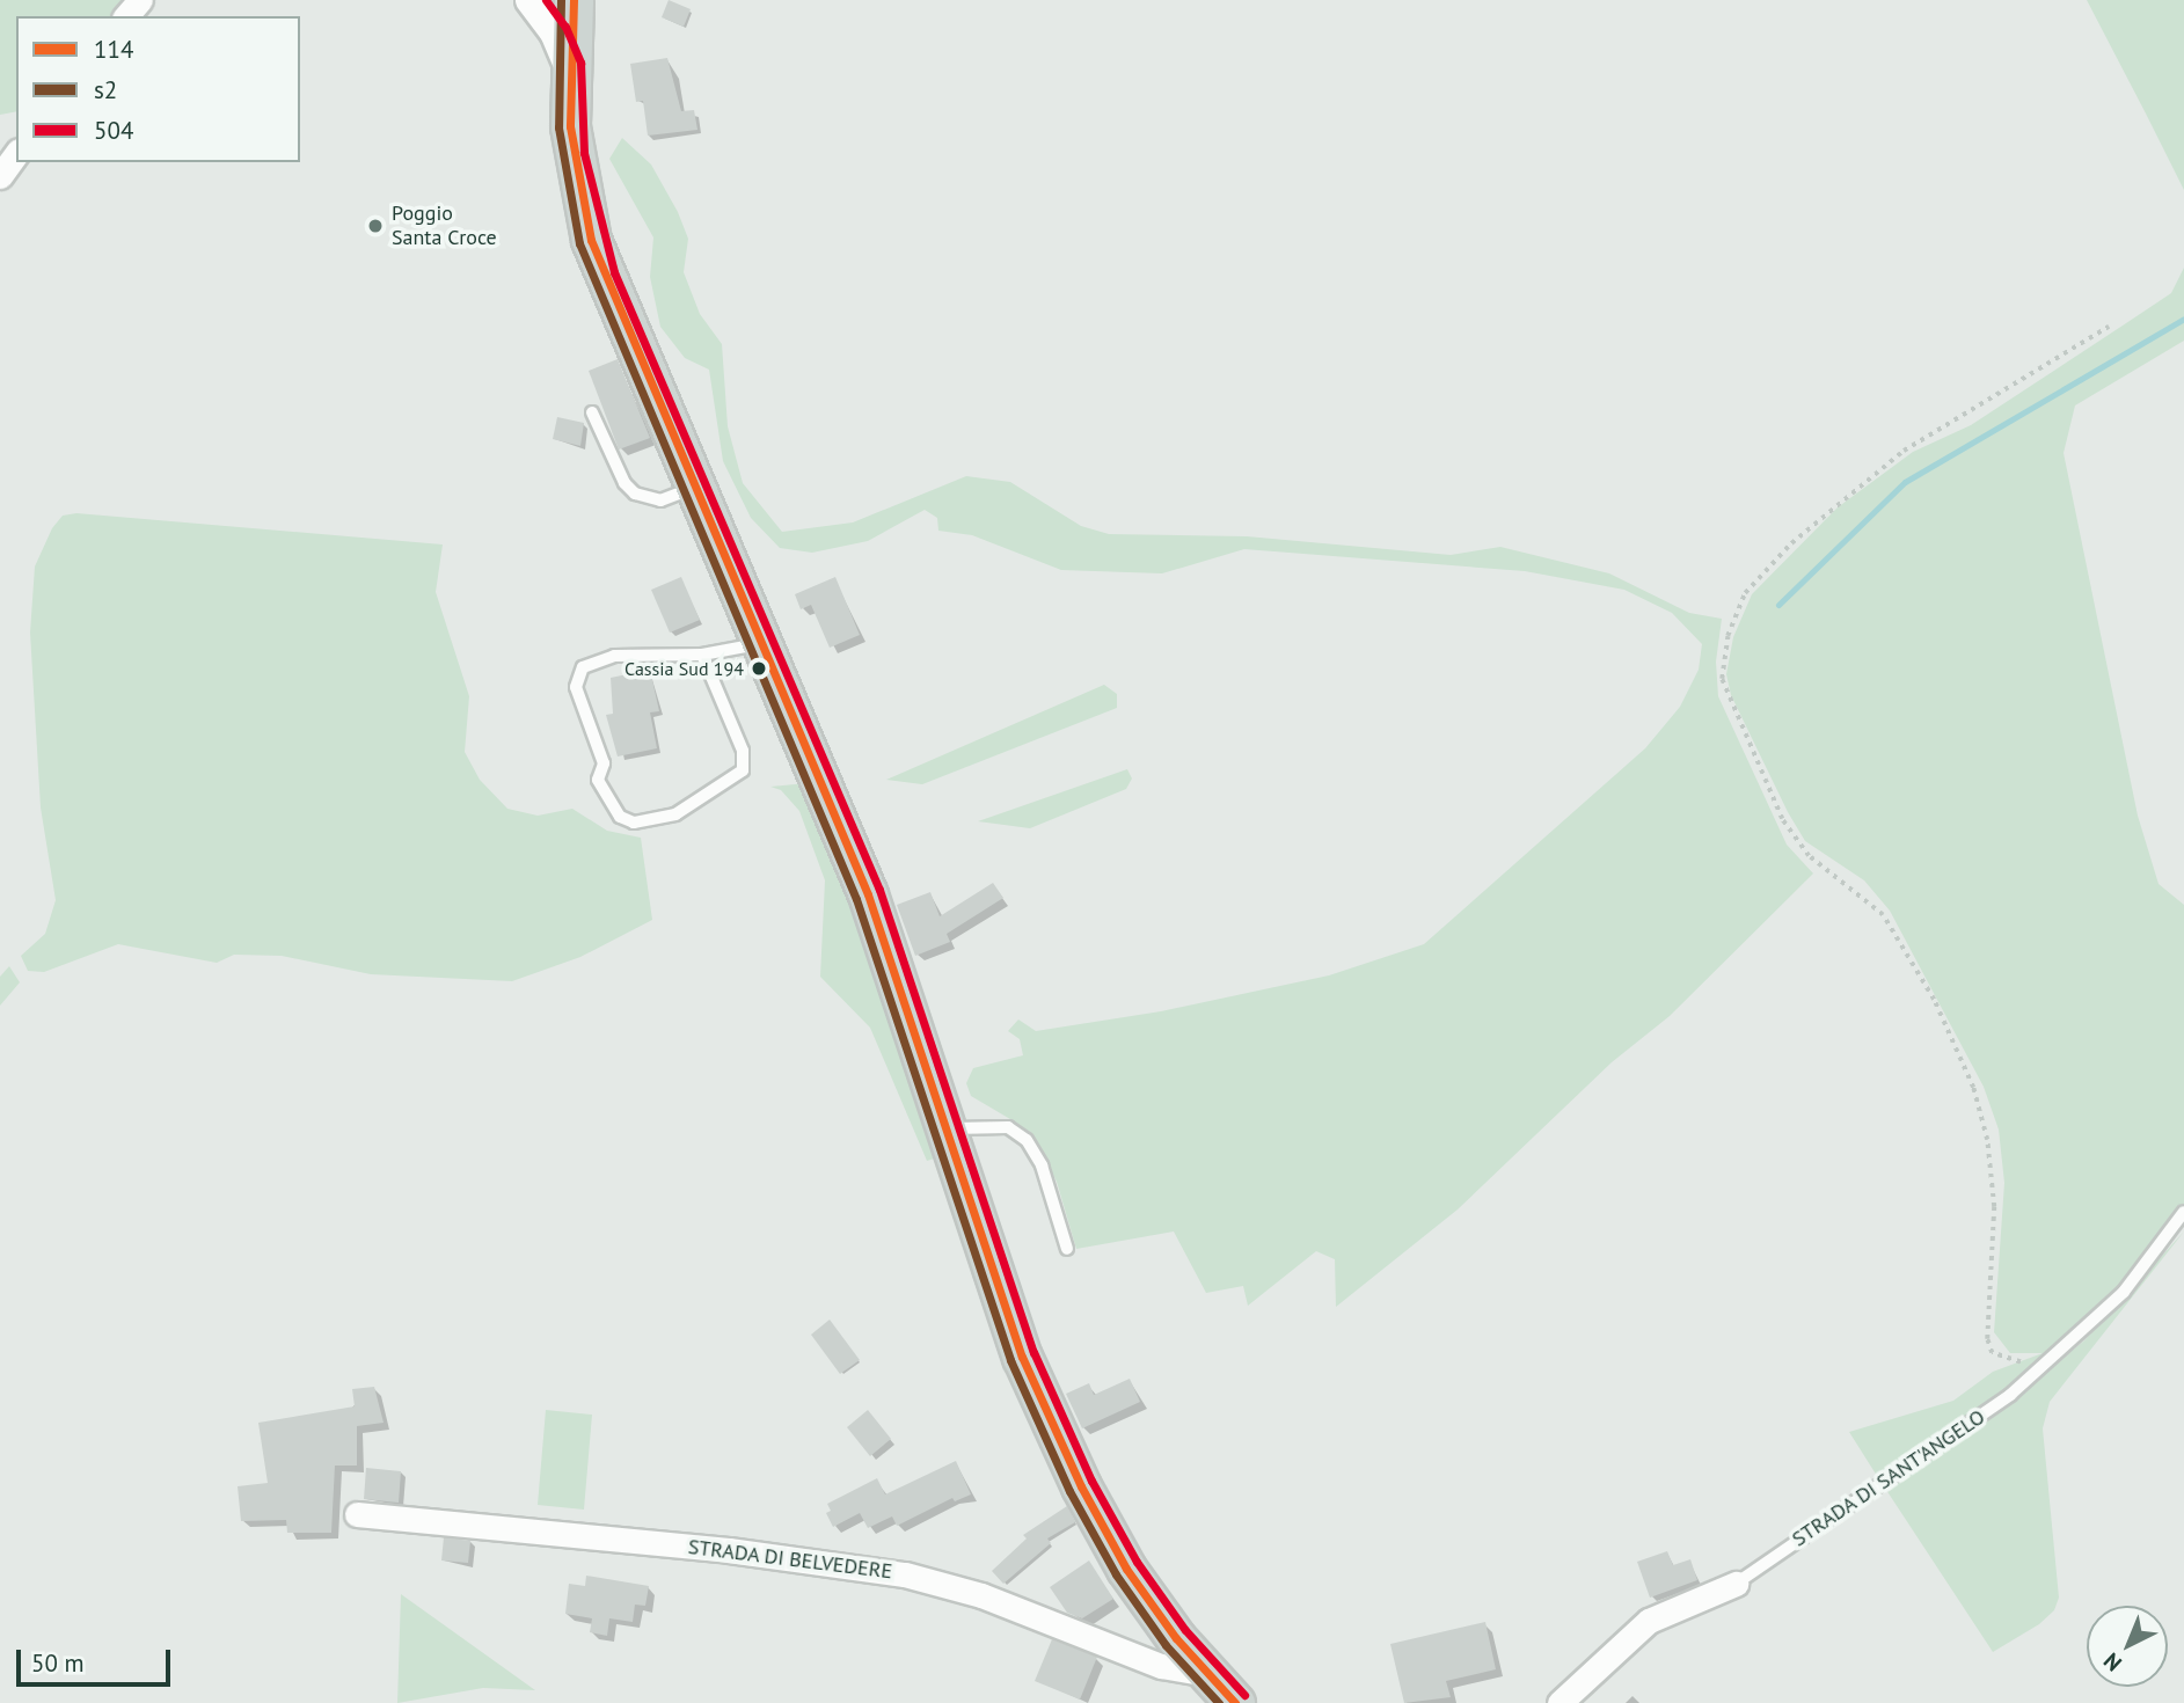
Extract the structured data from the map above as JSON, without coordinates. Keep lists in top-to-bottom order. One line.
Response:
{"streets":{"street":["STRADA DI SANT'ANGELO","STRADA DI BELVEDERE"]},"places":["Poggio Santa Croce","Cassia Sud 194"],"lines":["transit line 114","transit line s2","transit line 504"],"legend":["114","s2","504"],"scale_bar":"50 m","north":"bottom left"}
